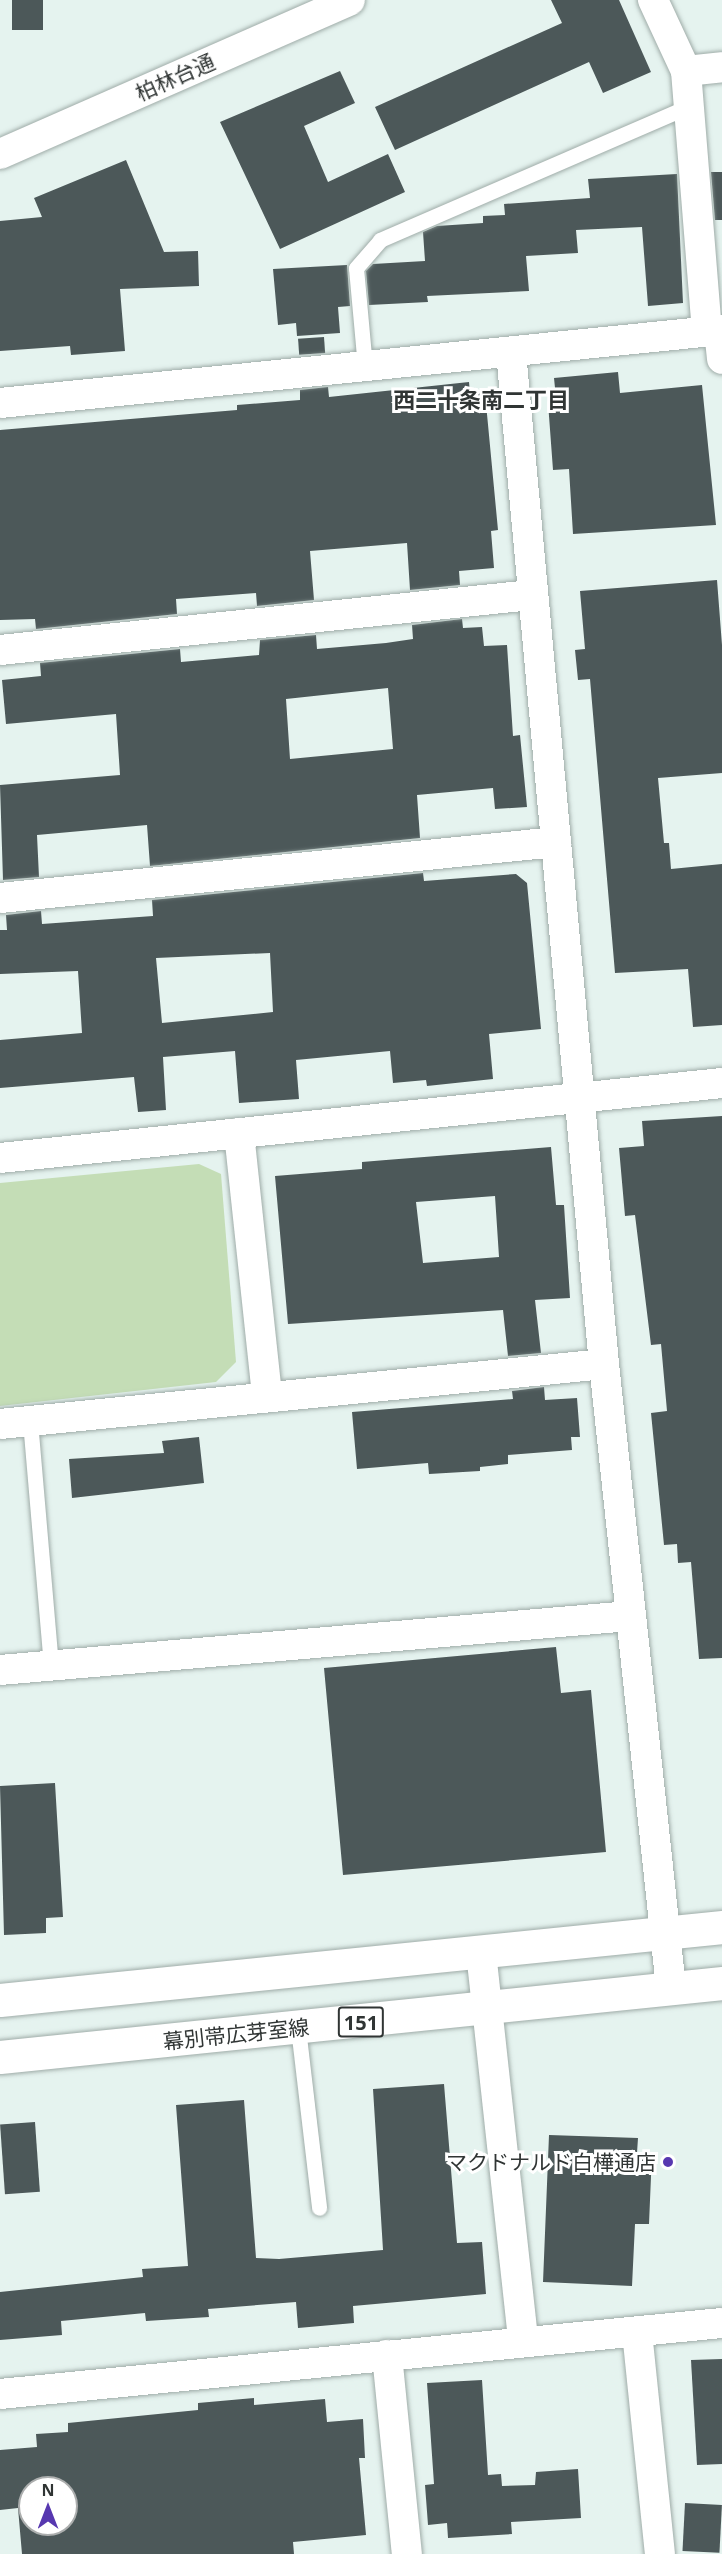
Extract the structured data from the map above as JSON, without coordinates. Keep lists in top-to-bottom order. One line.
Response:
{"streets":{"main road":["151","幕別帯広芽室線"],"street":["柏林台通"]},"districts":["西二十条南二丁目"],"places":["マクドナルド白樺通店"],"north":"top"}
